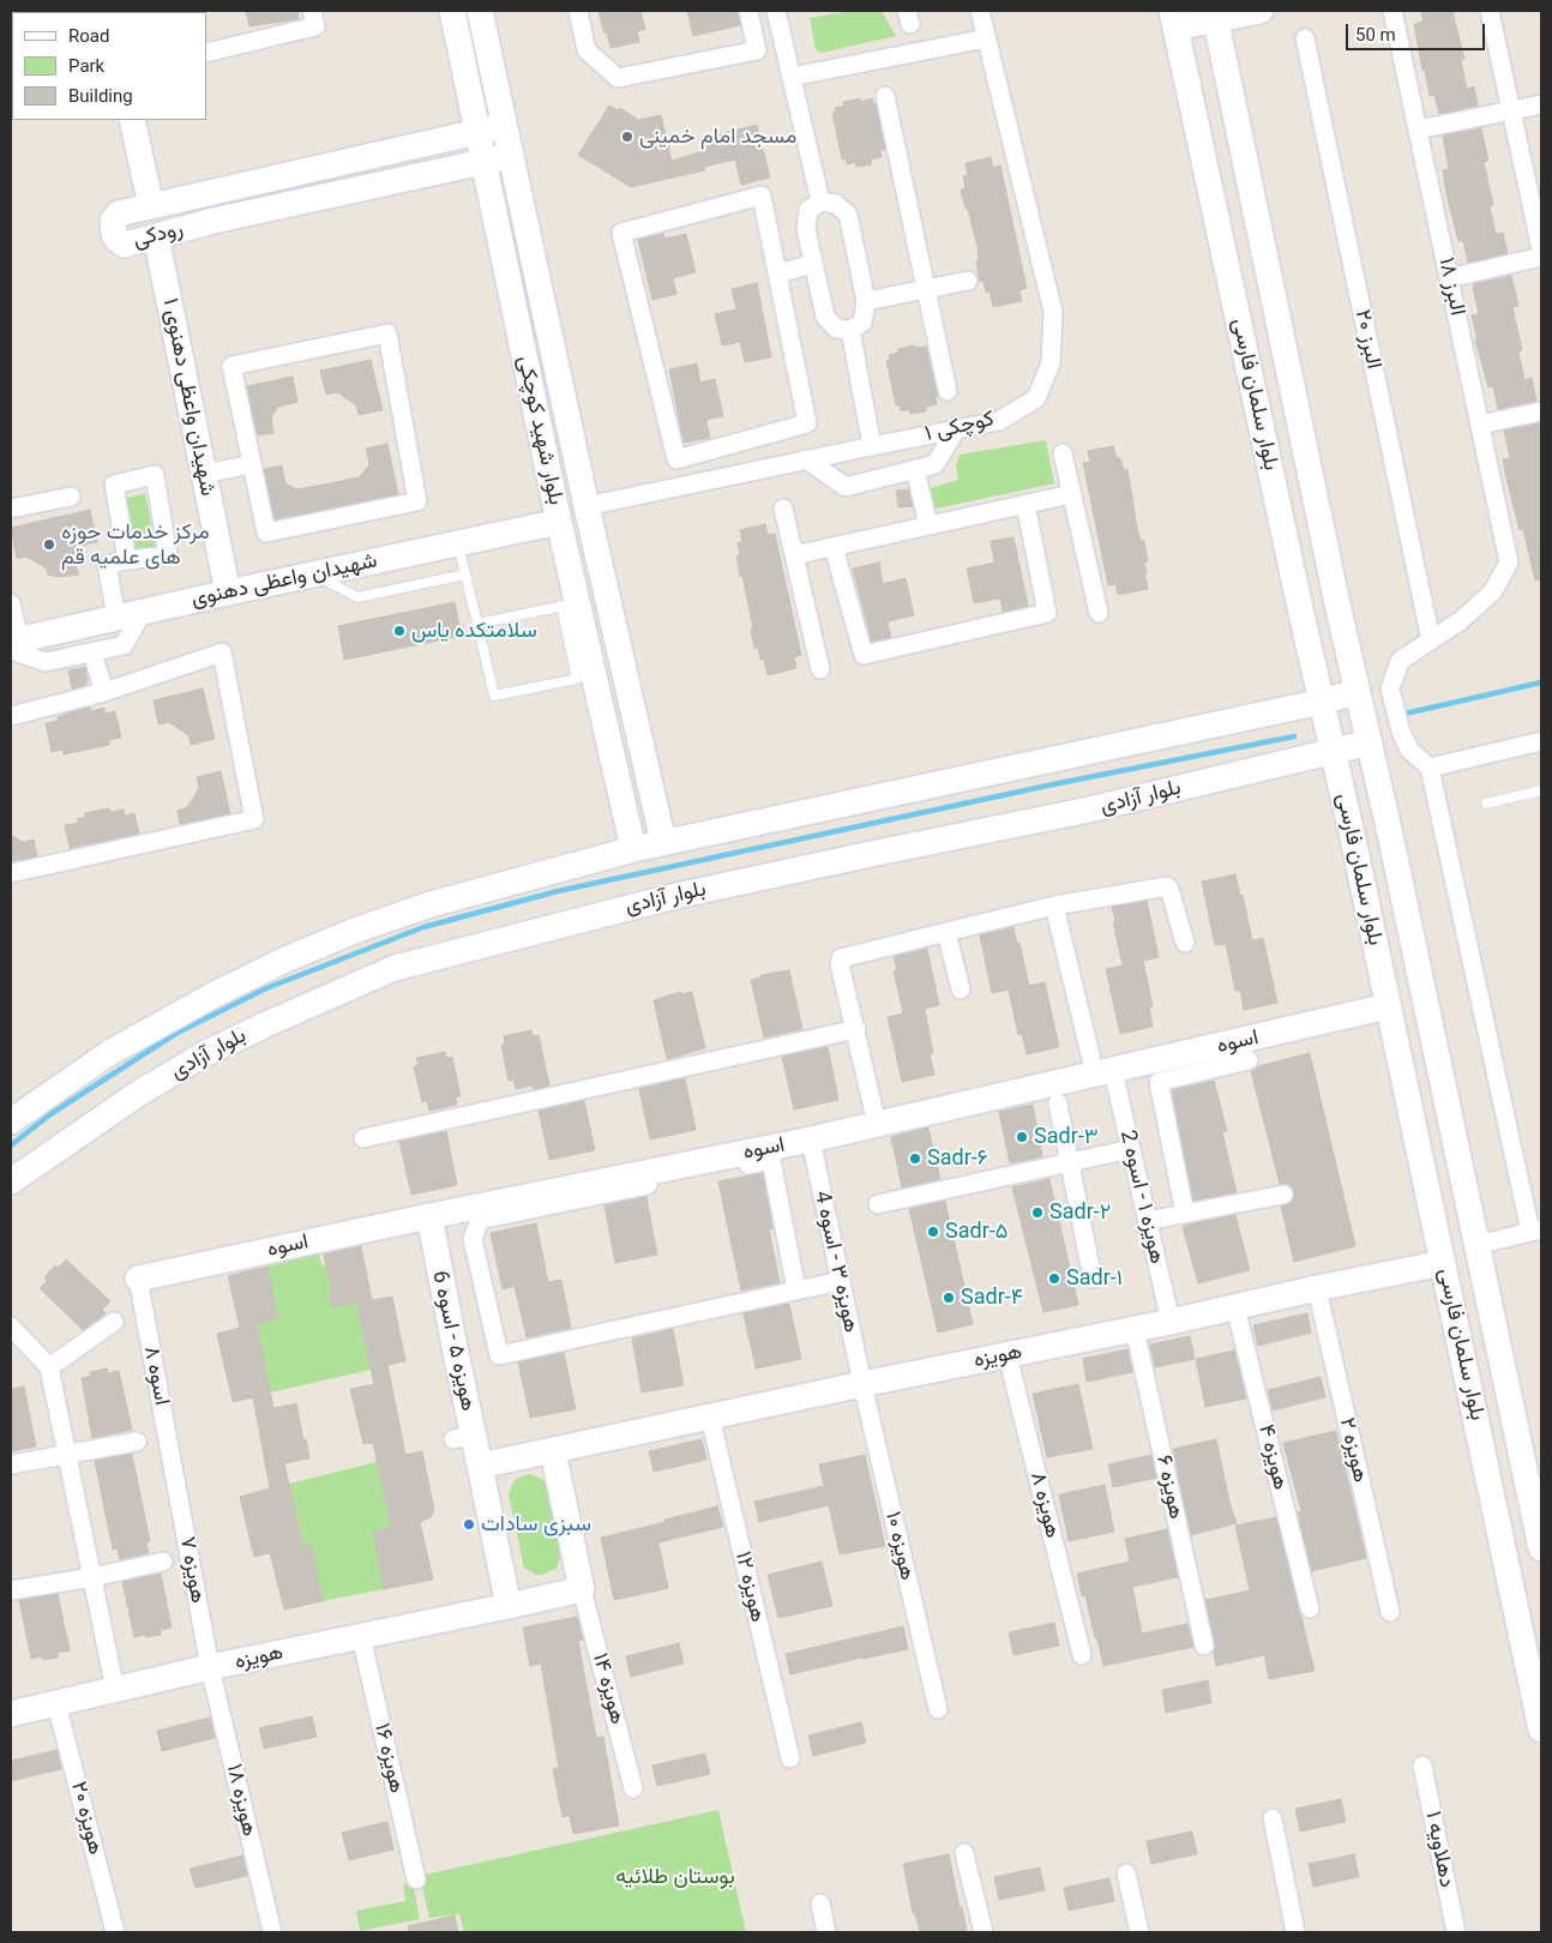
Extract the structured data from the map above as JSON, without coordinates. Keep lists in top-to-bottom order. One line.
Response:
{"streets":{"street":["رودکی","البرز ۱۸","البرز ۲۰","بلوار سلمان فارسی","شهیدان واعظی دهنوی ۱","کوچکی ۱","بلوار شهید کوچکی","شهیدان واعظی دهنوی","بلوار آزادی","اسوه","هویزه ۱ - اسوه 2","هویزه ۳ - اسوه 4","هویزه ۵ - اسوه 6","هویزه","اسوه ۸","هویزه ۲","هویزه ۴","هویزه ۶","هویزه ۸","هویزه ۱۰","هویزه ۷","هویزه ۱۲","هویزه ۱۴","هویزه ‍۱۶","هویزه ‍۱۸","هویزه ‍۲۰","دهلاویه ۱"]},"crossings":[["رودکی","شهیدان واعظی دهنوی ۱"],["رودکی","بلوار شهید کوچکی"],["البرز ۱۸","البرز ۲۰"],["بلوار سلمان فارسی","بلوار آزادی"],["بلوار سلمان فارسی","اسوه"],["بلوار سلمان فارسی","هویزه"],["شهیدان واعظی دهنوی ۱","شهیدان واعظی دهنوی"],["کوچکی ۱","بلوار شهید کوچکی"],["بلوار شهید کوچکی","شهیدان واعظی دهنوی"],["اسوه","هویزه ۱ - اسوه 2"],["اسوه","هویزه ۳ - اسوه 4"],["اسوه","هویزه ۵ - اسوه 6"],["اسوه","اسوه ۸"],["هویزه ۱ - اسوه 2","هویزه"],["هویزه ۳ - اسوه 4","هویزه"],["هویزه ۳ - اسوه 4","هویزه ۱۰"],["هویزه ۵ - اسوه 6","هویزه"],["هویزه","هویزه ۲"],["هویزه","هویزه ۴"],["هویزه","هویزه ۶"],["هویزه","هویزه ۸"],["هویزه","هویزه ۱۰"],["هویزه","هویزه ۷"],["هویزه","هویزه ۱۲"],["هویزه","هویزه ۱۴"],["هویزه","هویزه ‍۱۶"],["هویزه","هویزه ‍۱۸"],["هویزه","هویزه ‍۲۰"],["اسوه ۸","هویزه ۷"],["هویزه ۷","هویزه ‍۱۸"]],"parks":["بوستان طلائیه"],"places":["مسجد امام خمینی","مرکز خدمات حوزه های علمیه قم","سلامتکده یاس","Sadr-۳","Sadr-۶","Sadr-۲","Sadr-۵","Sadr-۱","Sadr-۴","سبزی سادات"],"legend":["Road","Park","Building"],"scale_bar":"50 m"}
